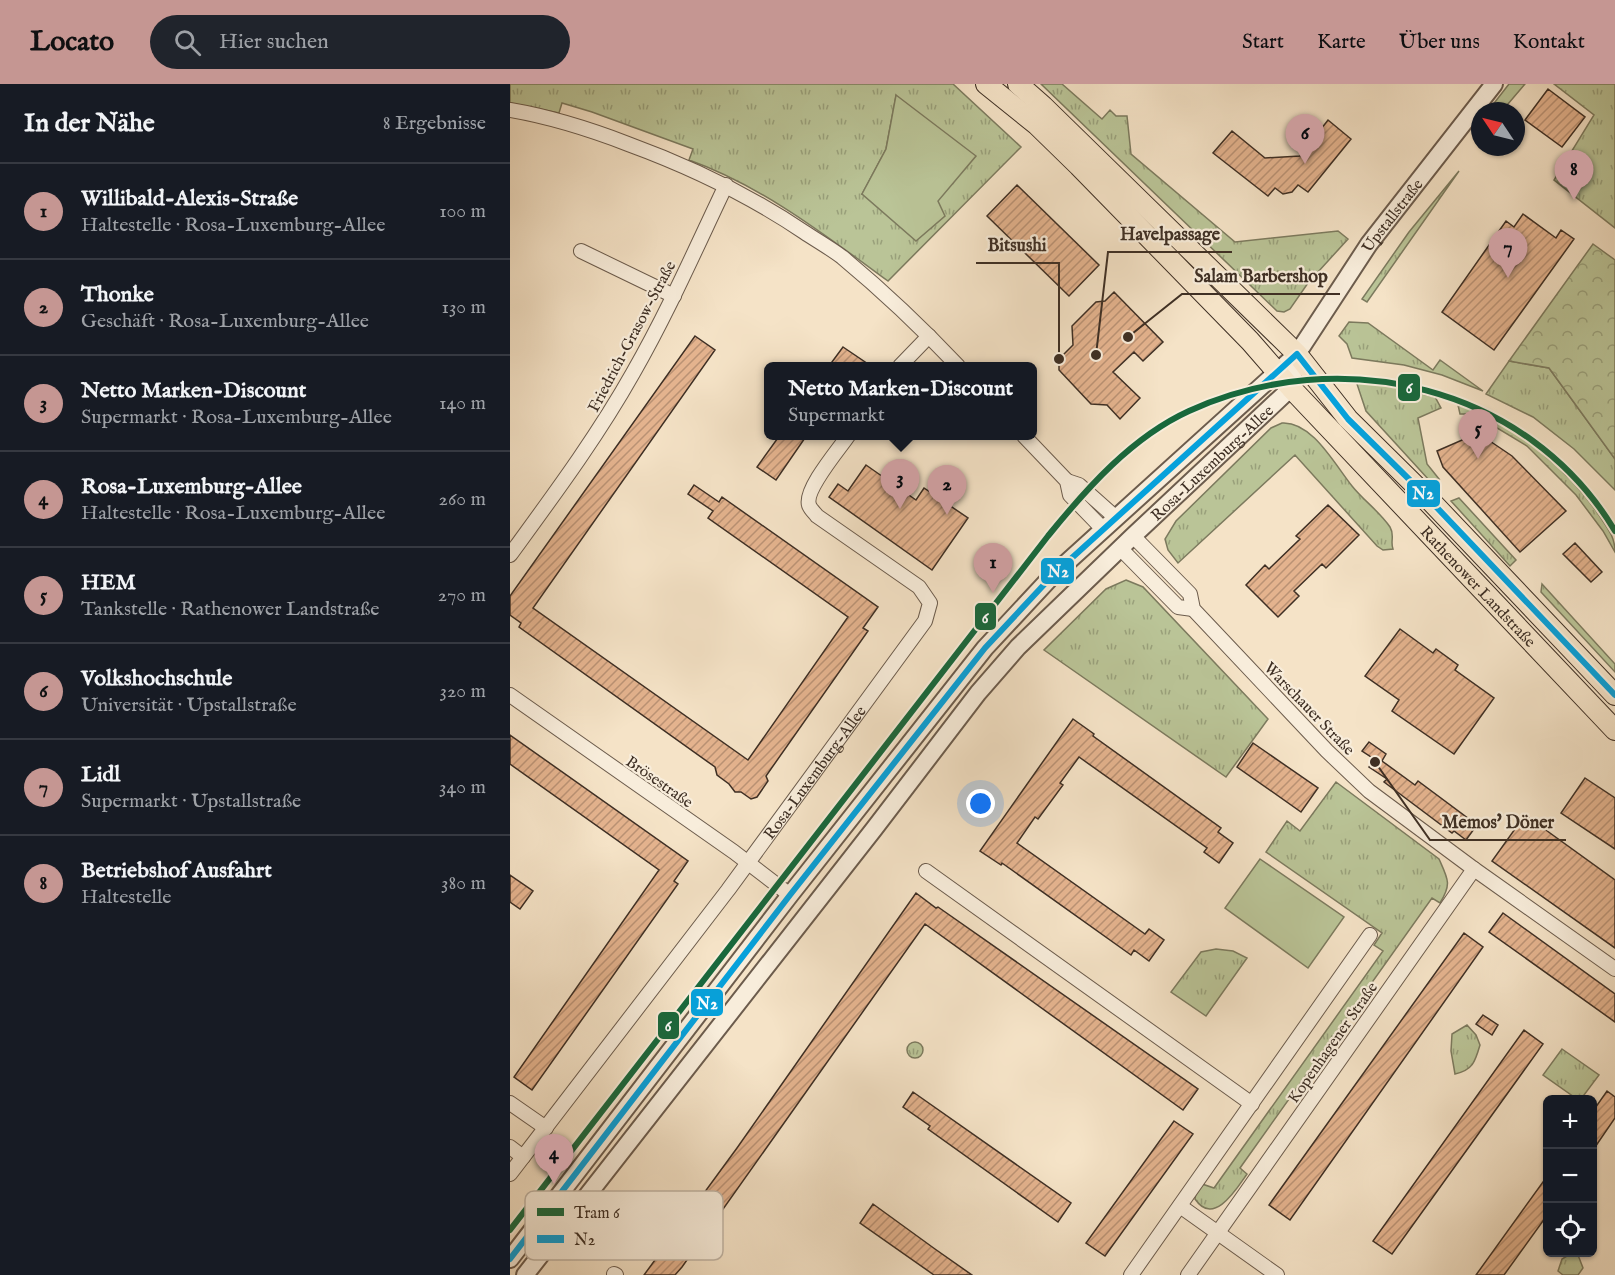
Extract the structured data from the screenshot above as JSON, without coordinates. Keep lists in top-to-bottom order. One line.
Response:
{"streets":{"main road":["Rathenower Landstraße"],"street":["Upstallstraße","Friedrich-Grasow-Straße","Rosa-Luxemburg-Allee","Warschauer Straße","Brösestraße","Kopenhagener Straße"]},"crossings":[["Upstallstraße","Rosa-Luxemburg-Allee"],["Upstallstraße","Rathenower Landstraße"],["Rosa-Luxemburg-Allee","Rathenower Landstraße"],["Rosa-Luxemburg-Allee","Warschauer Straße"],["Rosa-Luxemburg-Allee","Brösestraße"],["Warschauer Straße","Kopenhagener Straße"]],"places":["Salam Barbershop","Havelpassage","Bitsushi","Memos' Döner"],"lines":["transit line N2","tram line 6"],"legend":["Tram 6","N2"],"north":"top left","page":{"header":"Locato","search":"Hier suchen","nav":["Start","Karte","Über uns","Kontakt"],"heading":["In der Nähe","8 Ergebnisse"],"pins":["6","8","7","5","3","2","1","4"],"list":[{"mark":"1","name":"Willibald-Alexis-Straße","note":"Haltestelle · Rosa-Luxemburg-Allee","value":"100 m"},{"mark":"2","name":"Thonke","note":"Geschäft · Rosa-Luxemburg-Allee","value":"130 m"},{"mark":"3","name":"Netto Marken-Discount","note":"Supermarkt · Rosa-Luxemburg-Allee","value":"140 m"},{"mark":"4","name":"Rosa-Luxemburg-Allee","note":"Haltestelle · Rosa-Luxemburg-Allee","value":"260 m"},{"mark":"5","name":"HEM","note":"Tankstelle · Rathenower Landstraße","value":"270 m"},{"mark":"6","name":"Volkshochschule","note":"Universität · Upstallstraße","value":"320 m"},{"mark":"7","name":"Lidl","note":"Supermarkt · Upstallstraße","value":"340 m"},{"mark":"8","name":"Betriebshof Ausfahrt","note":"Haltestelle","value":"380 m"}],"popup":["Netto Marken-Discount","Supermarkt"],"map_buttons":["+","−"]}}
